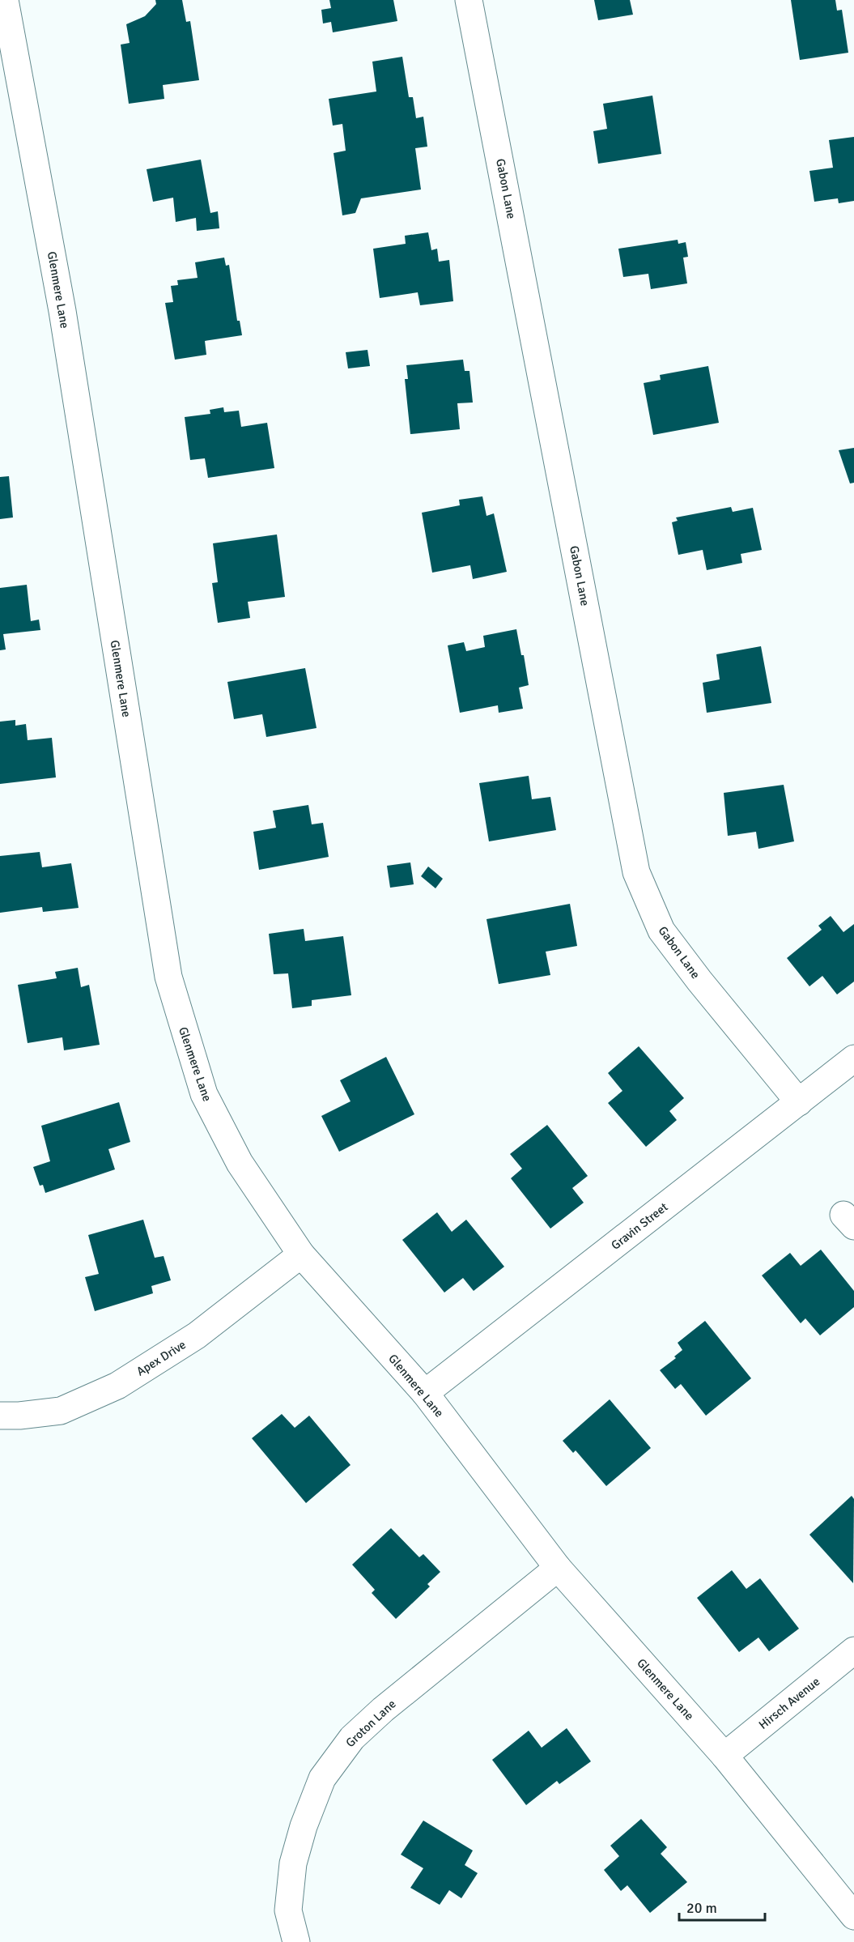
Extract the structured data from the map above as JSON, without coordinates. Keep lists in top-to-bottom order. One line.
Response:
{"streets":{"street":["Gabon Lane","Glenmere Lane","Gravin Street","Apex Drive","Hirsch Avenue","Groton Lane"]},"crossings":[["Gabon Lane","Gravin Street"],["Glenmere Lane","Gravin Street"],["Glenmere Lane","Apex Drive"],["Glenmere Lane","Hirsch Avenue"],["Glenmere Lane","Groton Lane"]],"scale_bar":"20 m"}
